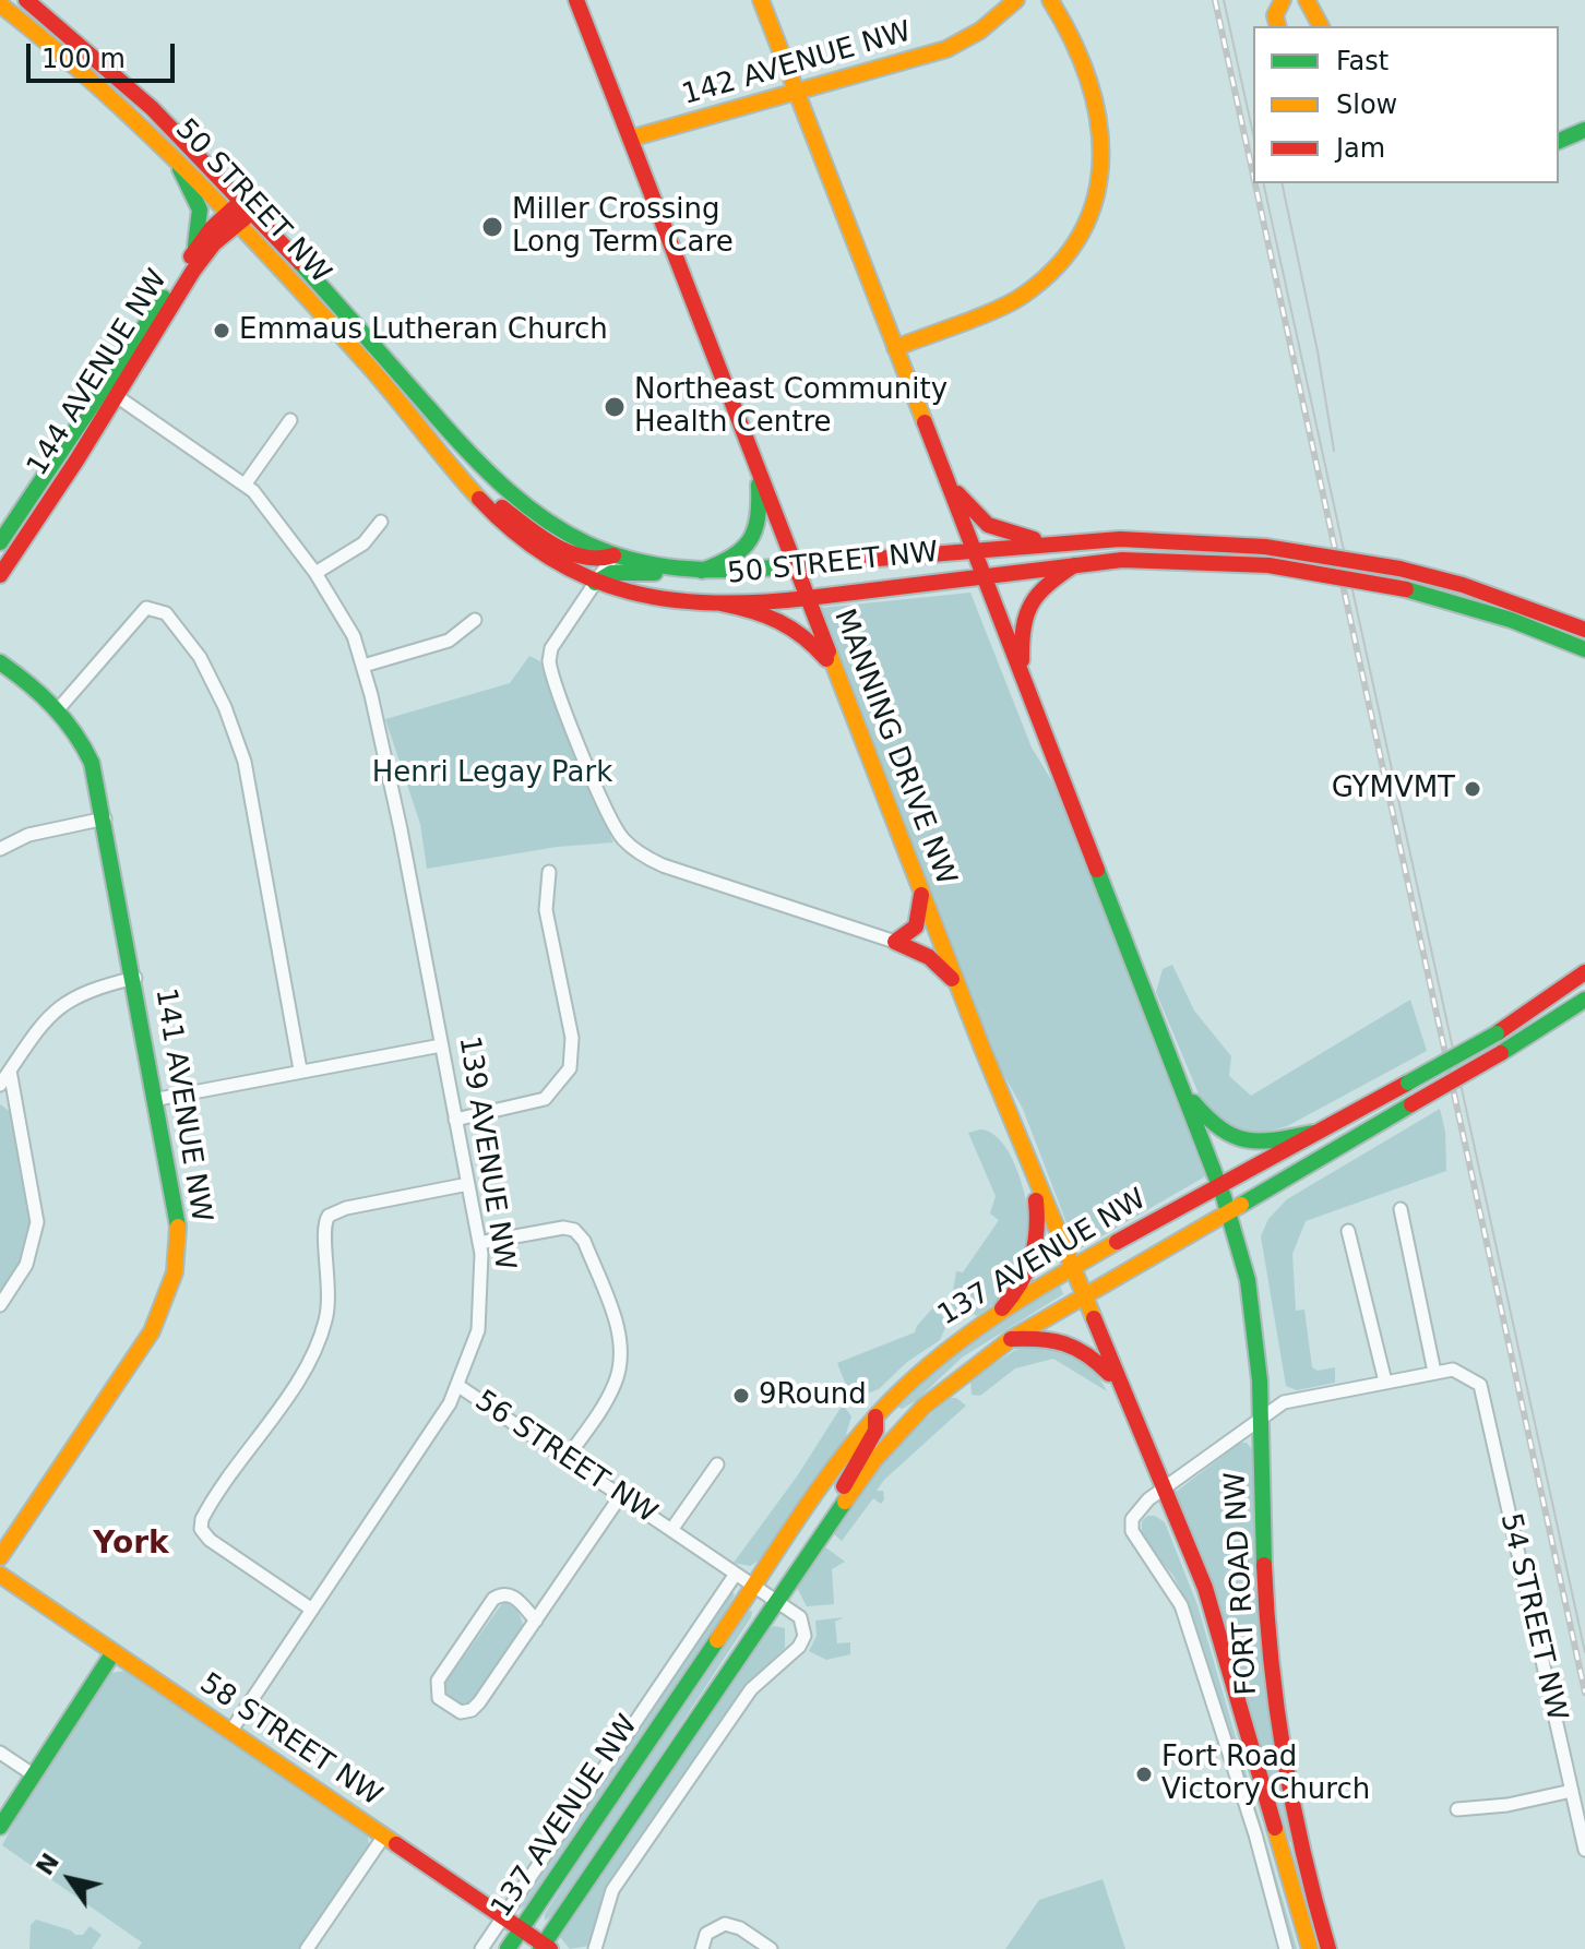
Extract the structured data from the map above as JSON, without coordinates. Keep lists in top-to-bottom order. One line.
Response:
{"streets":{"main road":["142 AVENUE NW","50 STREET NW","144 AVENUE NW","MANNING DRIVE NW","141 AVENUE NW","137 AVENUE NW","FORT ROAD NW","58 STREET NW"],"street":["139 AVENUE NW","56 STREET NW","54 STREET NW"]},"crossings":[["142 AVENUE NW","MANNING DRIVE NW"],["50 STREET NW","144 AVENUE NW"],["50 STREET NW","MANNING DRIVE NW"],["144 AVENUE NW","139 AVENUE NW"],["MANNING DRIVE NW","137 AVENUE NW"],["MANNING DRIVE NW","FORT ROAD NW"],["139 AVENUE NW","56 STREET NW"],["139 AVENUE NW","58 STREET NW"],["137 AVENUE NW","56 STREET NW"],["137 AVENUE NW","FORT ROAD NW"],["137 AVENUE NW","58 STREET NW"]],"districts":["York"],"parks":["Henri Legay Park"],"places":["Miller Crossing Long Term Care","Emmaus Lutheran Church","Northeast Community Health Centre","GYMVMT","9Round","Fort Road Victory Church"],"legend":["Fast","Slow","Jam"],"scale_bar":"100 m","north":"top left"}
